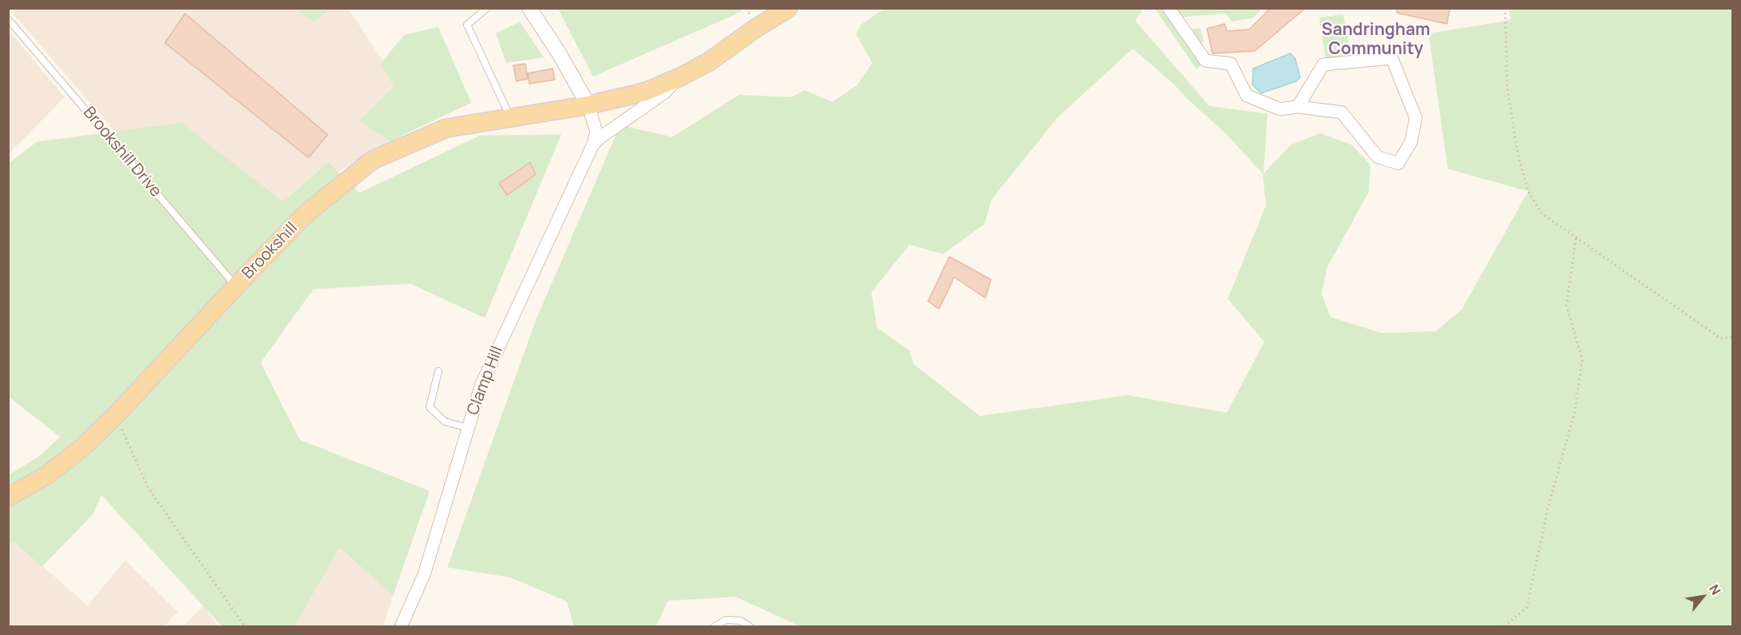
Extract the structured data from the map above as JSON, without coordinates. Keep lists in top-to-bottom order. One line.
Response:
{"streets":{"main road":["Brookshill"],"street":["Clamp Hill"],"lane":["Brookshill Drive"]},"crossings":[["Brookshill Drive","Brookshill"],["Brookshill","Clamp Hill"]],"districts":["Sandringham Community"],"north":"top right"}
